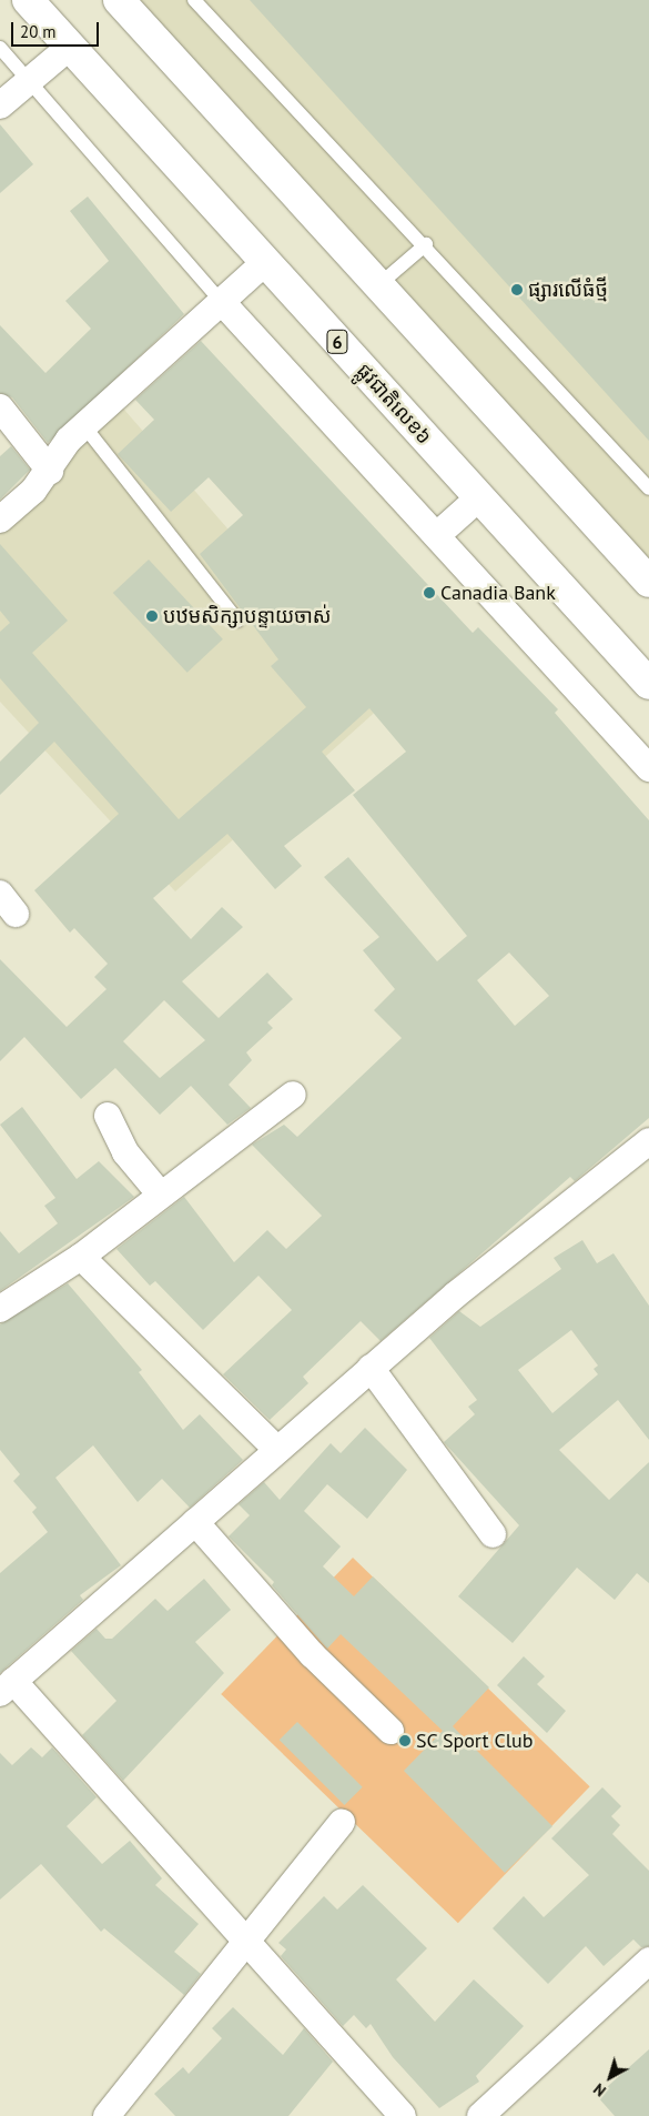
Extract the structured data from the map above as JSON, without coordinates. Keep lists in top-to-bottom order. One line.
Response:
{"streets":{"main road":["6","ផ្លូវជាតិលេខ៦"]},"places":["ផ្សារលើធំថ្មី","Canadia Bank","បឋមសិក្សាបន្ទាយចាស់","SC Sport Club"],"scale_bar":"20 m","north":"bottom left"}
